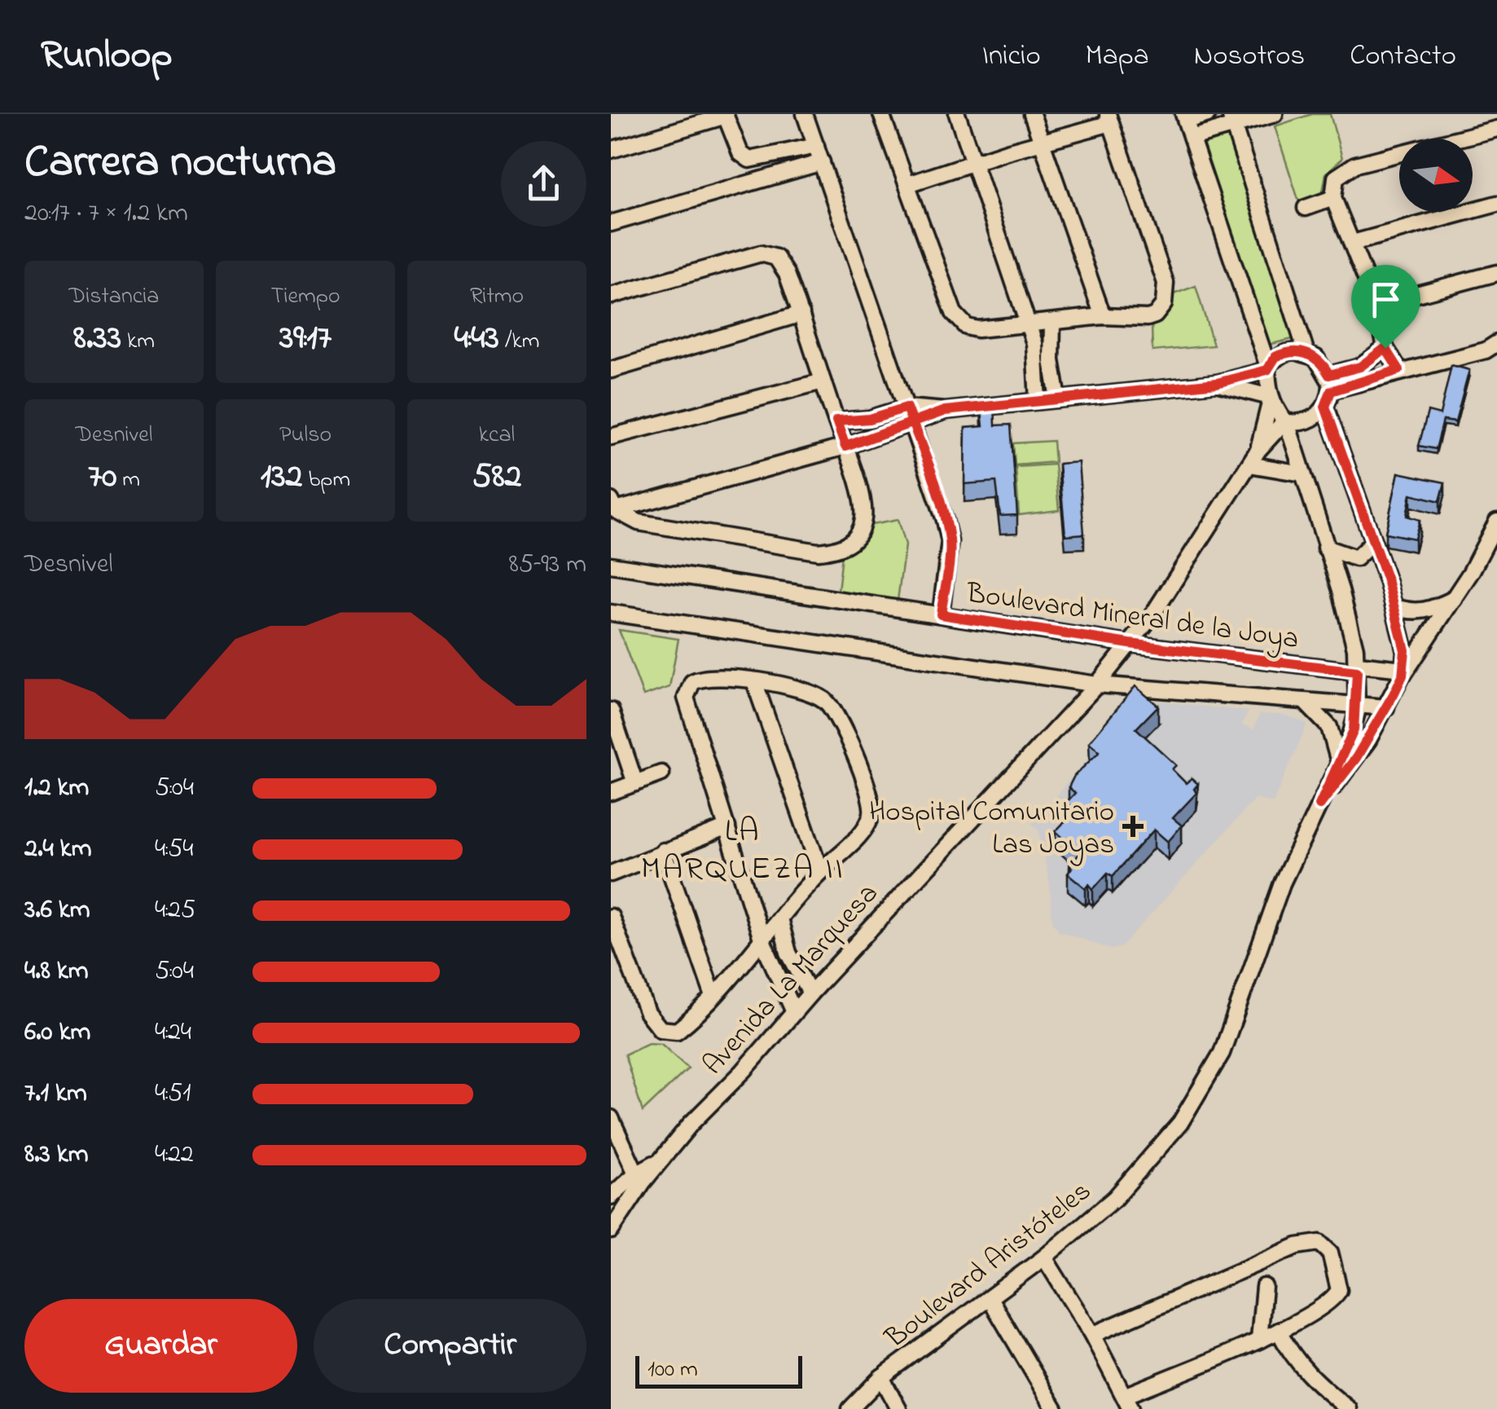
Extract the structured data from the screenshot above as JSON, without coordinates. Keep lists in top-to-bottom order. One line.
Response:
{"streets":{"street":["Boulevard Mineral de la Joya","Avenida La Marquesa","Boulevard Aristóteles"]},"crossings":[["Boulevard Mineral de la Joya","Avenida La Marquesa"],["Boulevard Mineral de la Joya","Boulevard Aristóteles"],["Avenida La Marquesa","Boulevard Aristóteles"]],"districts":["LA MARQUEZA II"],"places":{"health":["Hospital Comunitario Las Joyas"]},"scale_bar":"100 m","north":"right","page":{"header":"Runloop","nav":["Inicio","Mapa","Nosotros","Contacto"],"heading":["Carrera nocturna","20:17 · 7 × 1.2 km"],"stats":[["Distancia","8.33 km"],["Tiempo","39:17"],["Ritmo","4:43 /km"],["Desnivel","70 m"],["Pulso","132 bpm"],["kcal","582"]],"chart":["Desnivel","85–93 m"],"list":[{"name":"1.2 km","note":"5:04"},{"name":"2.4 km","note":"4:54"},{"name":"3.6 km","note":"4:25"},{"name":"4.8 km","note":"5:04"},{"name":"6.0 km","note":"4:24"},{"name":"7.1 km","note":"4:51"},{"name":"8.3 km","note":"4:22"}],"buttons":["Guardar","Compartir"],"scale":"100 m"}}
